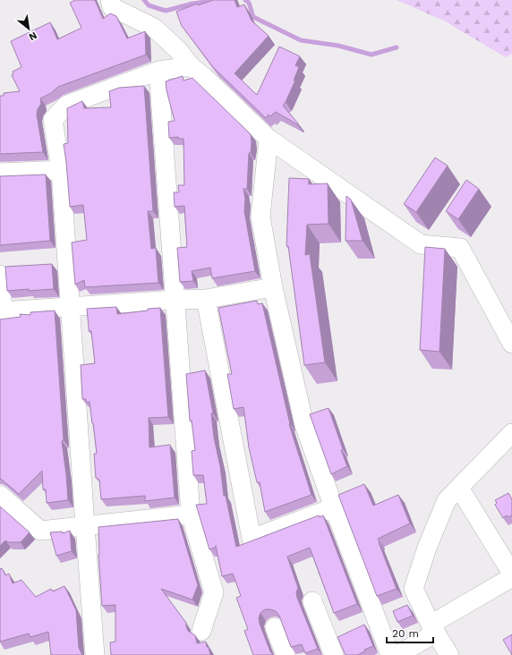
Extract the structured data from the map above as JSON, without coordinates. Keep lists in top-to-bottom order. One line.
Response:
{"scale_bar":"20 m","north":"bottom right"}
